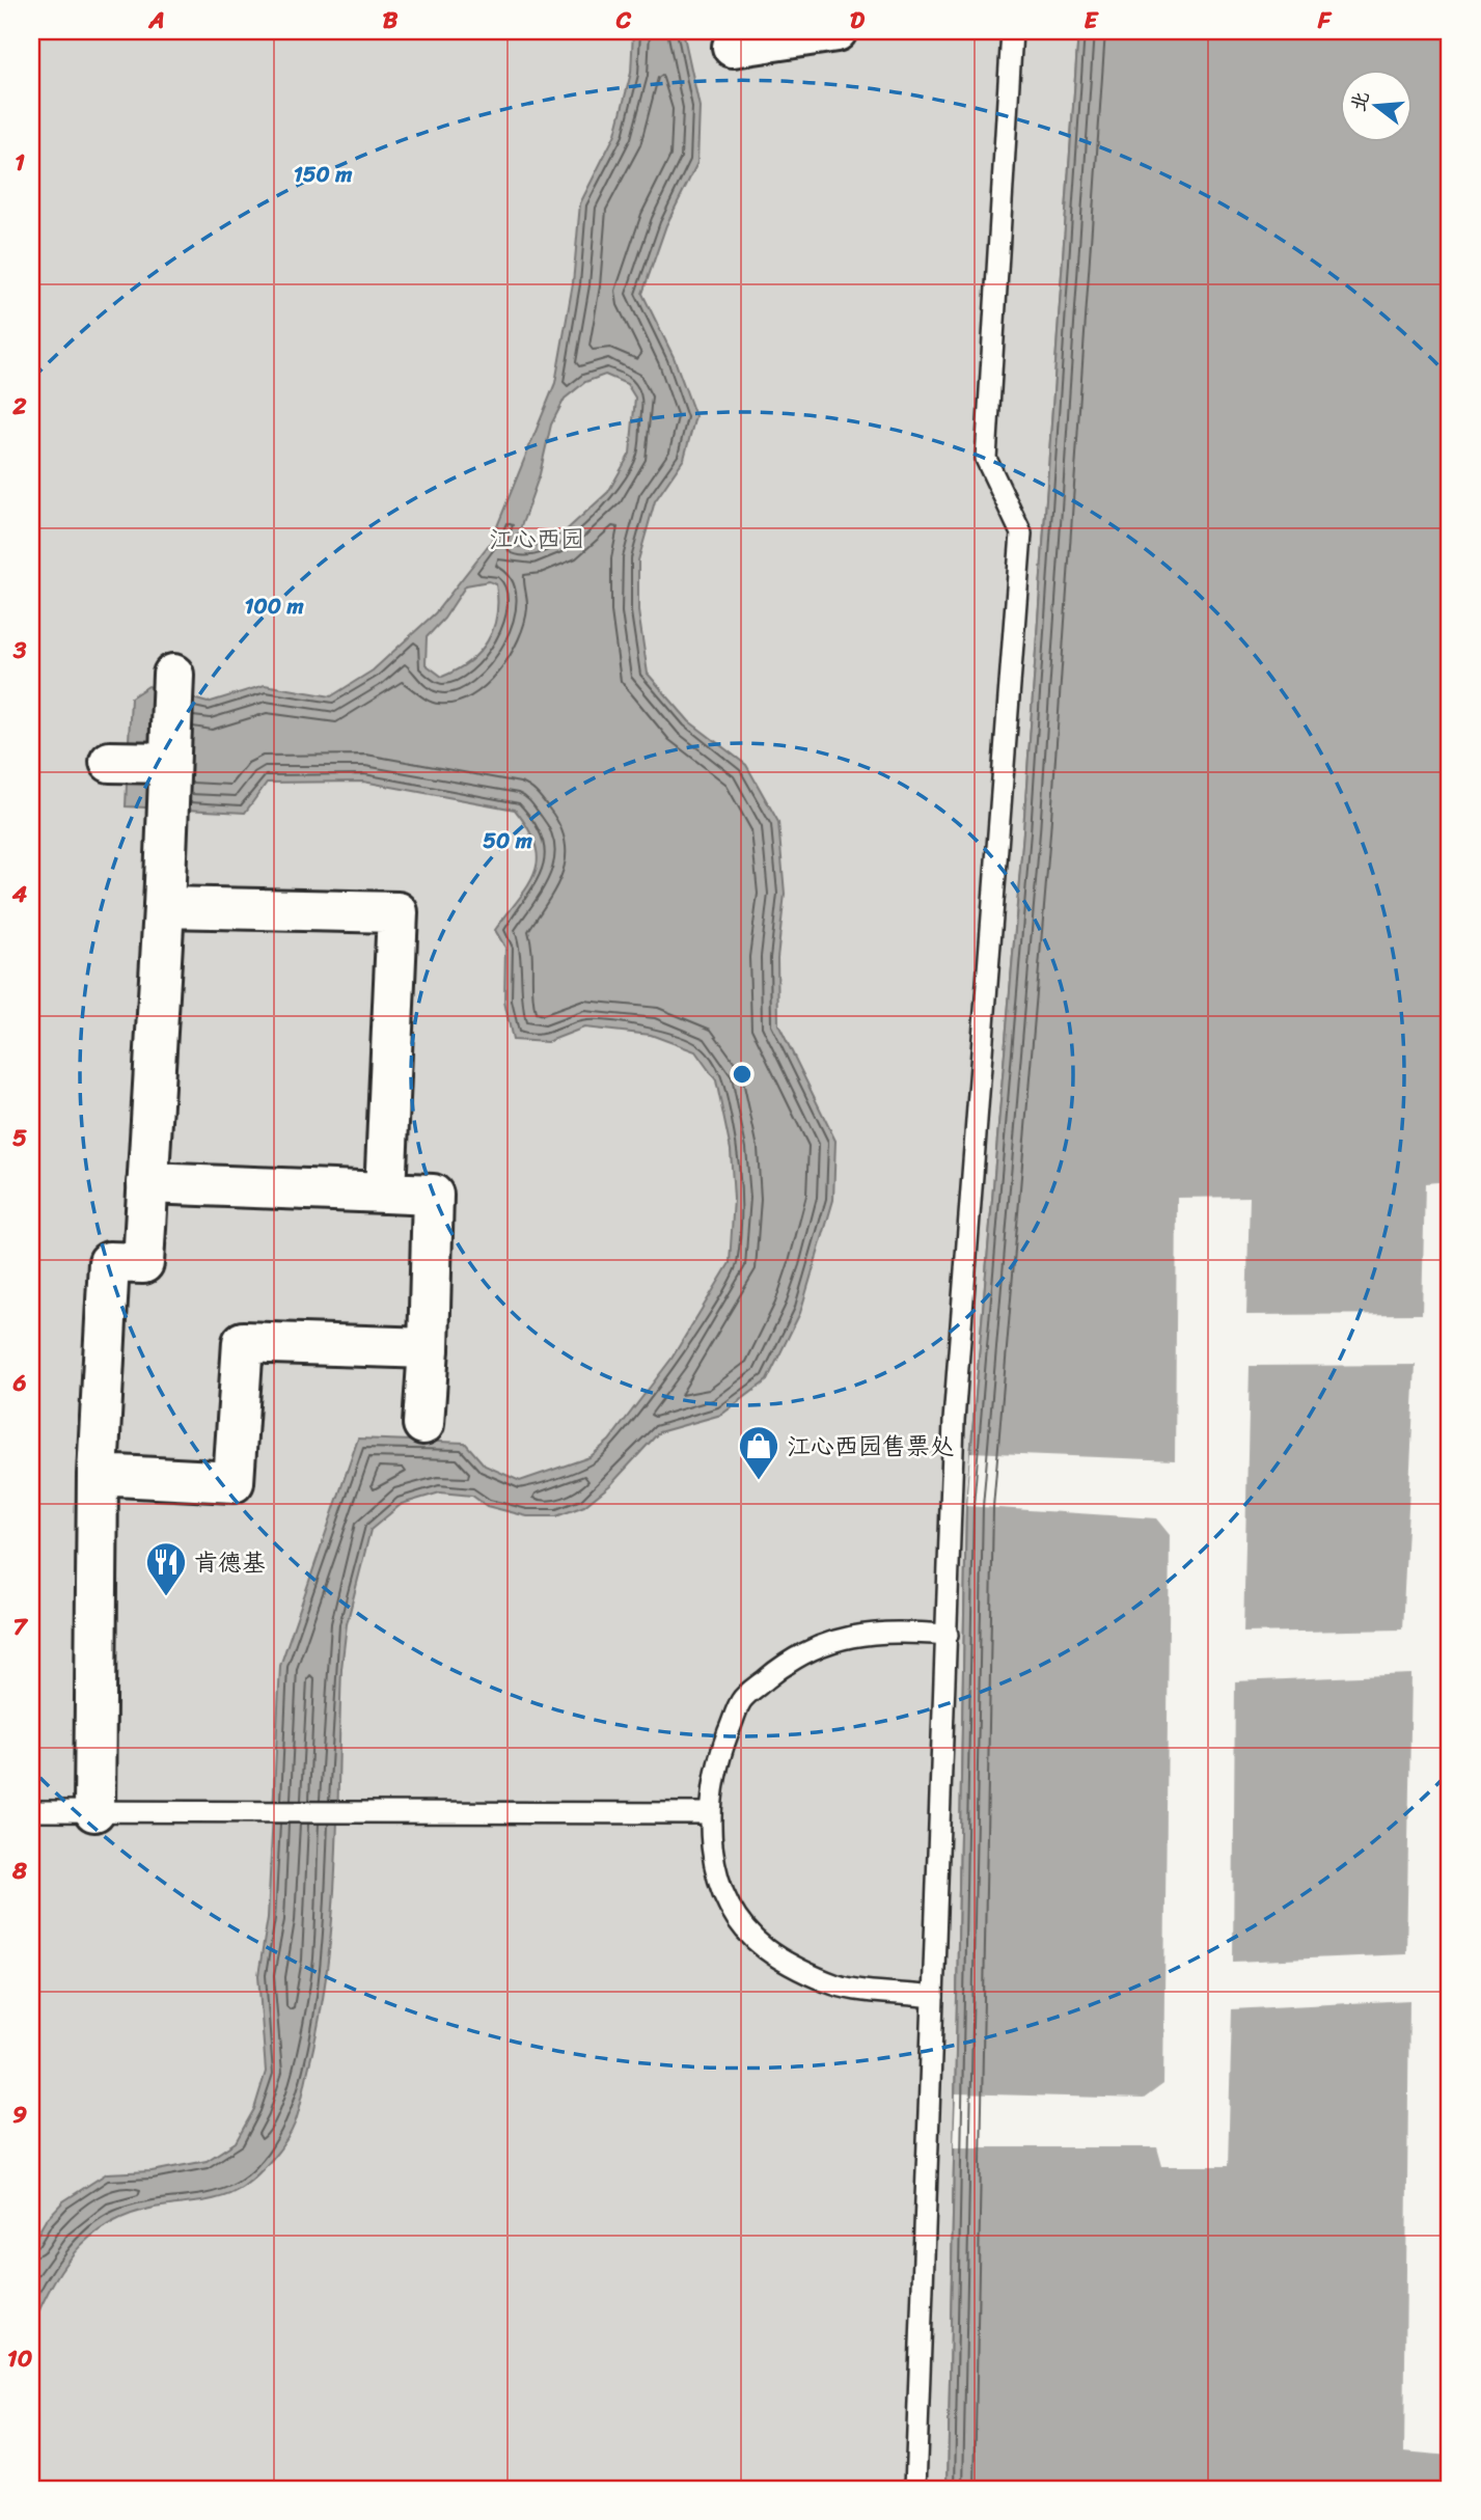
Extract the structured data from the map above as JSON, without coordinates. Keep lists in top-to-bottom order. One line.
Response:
{"parks":["江心西园"],"places":{"shop":["江心西园售票处"],"restaurant":["肯德基"]},"north":"left","grid":{"columns":["A","B","C","D","E","F"],"rows":["1","2","3","4","5","6","7","8","9","10"]},"rings":["150 m","100 m","50 m"]}
